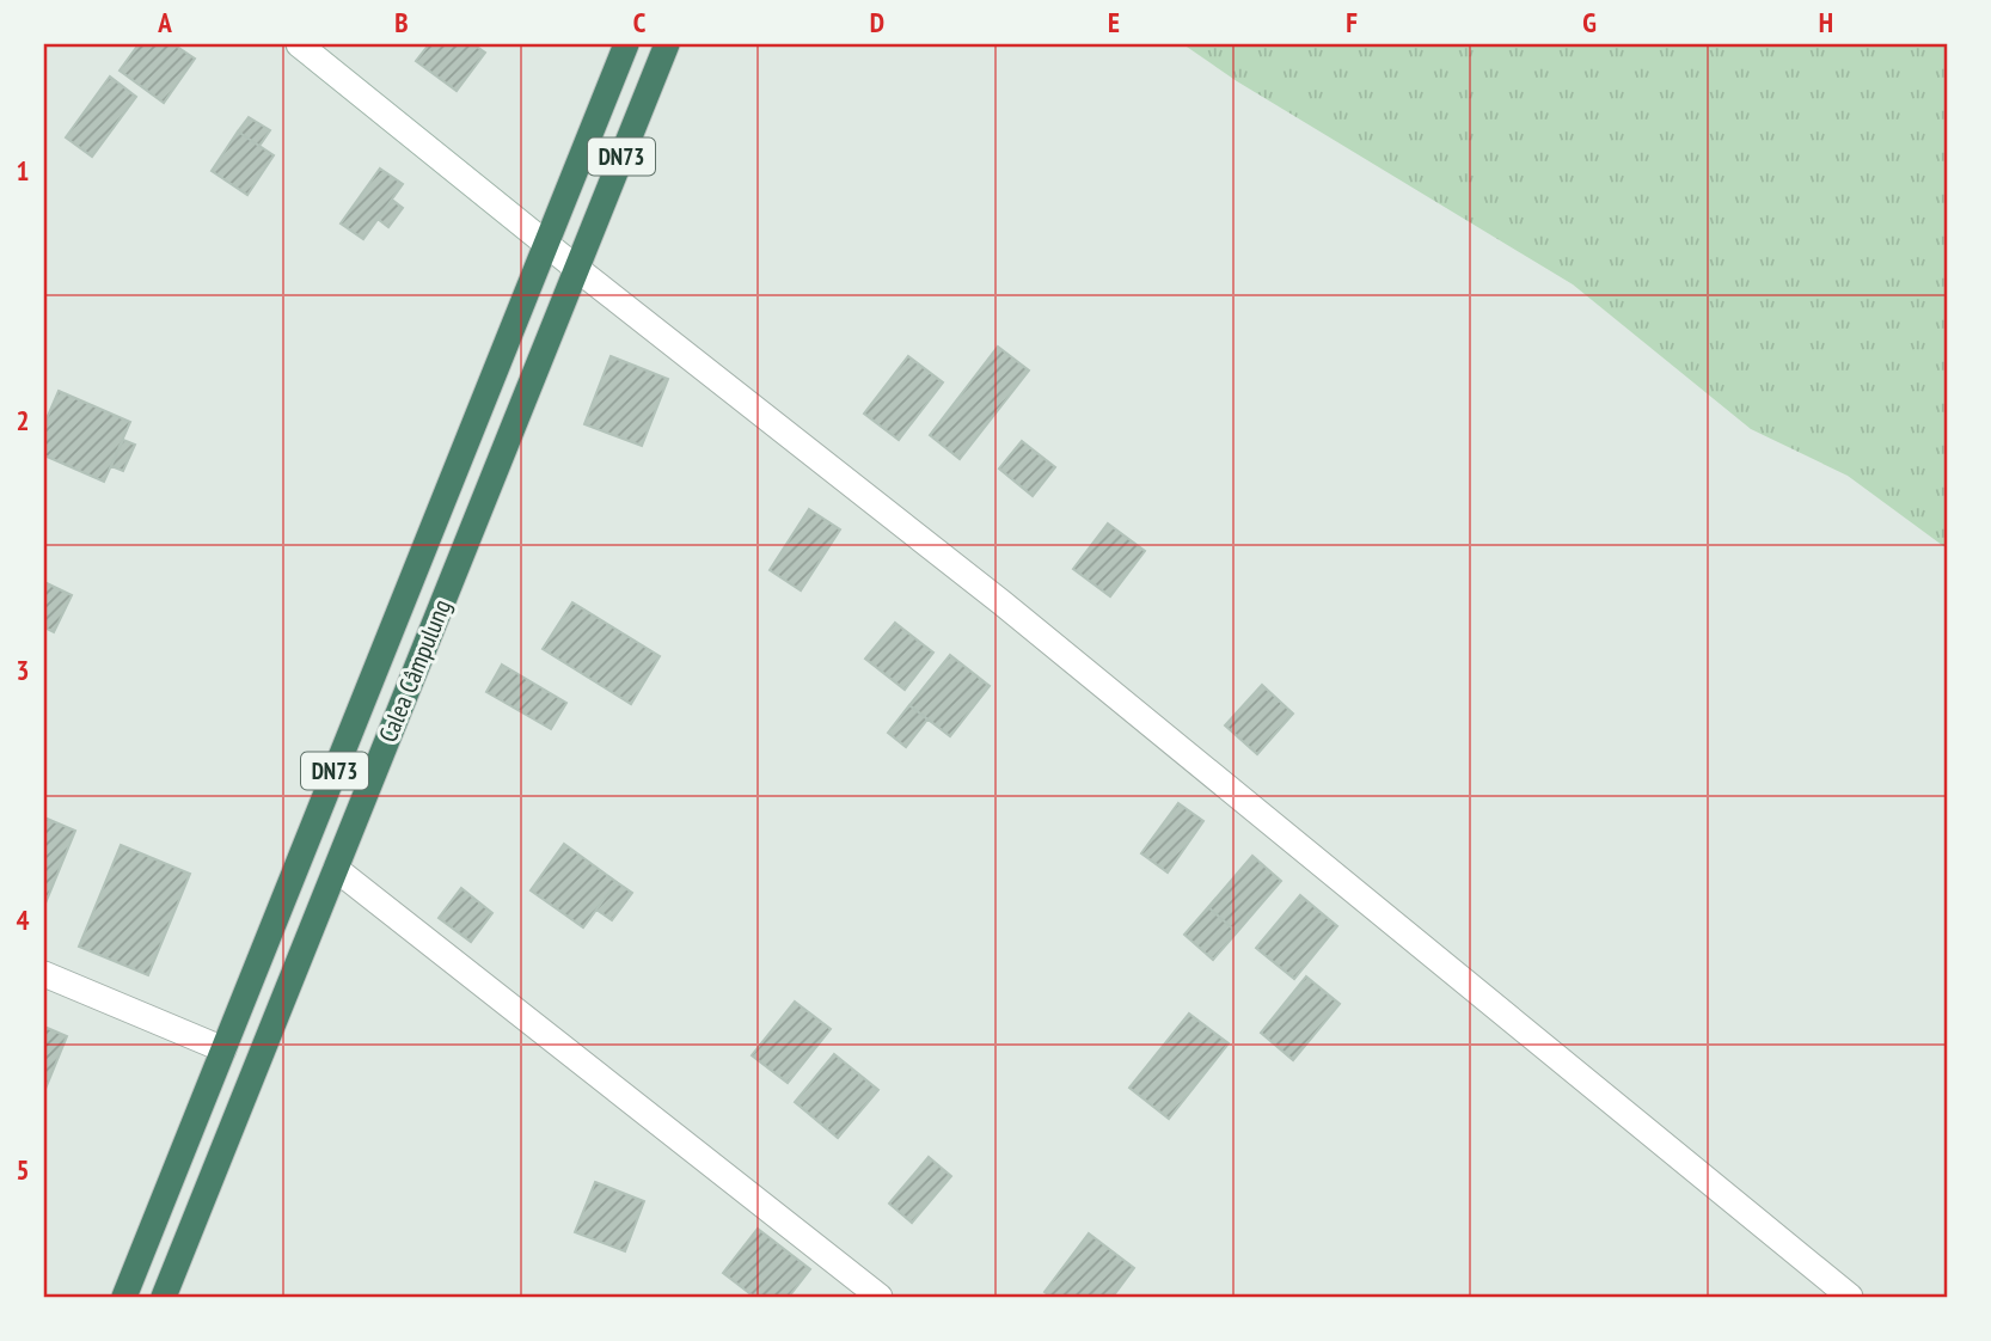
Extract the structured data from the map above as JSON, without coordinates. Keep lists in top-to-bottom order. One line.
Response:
{"streets":{"highway":["DN73","Calea Câmpulung"]},"grid":{"columns":["A","B","C","D","E","F","G","H"],"rows":["1","2","3","4","5"]}}
